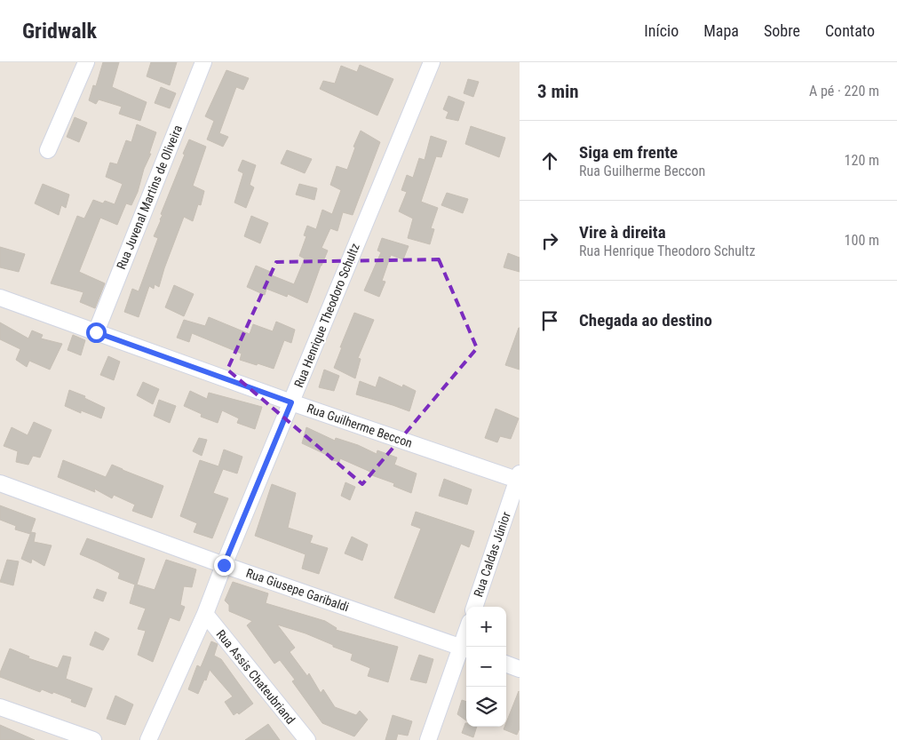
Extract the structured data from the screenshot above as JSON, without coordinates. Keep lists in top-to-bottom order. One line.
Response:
{"streets":{"street":["Rua Juvenal Martins de Oliveira","Rua Henrique Theodoro Schultz","Rua Guilherme Beccon","Rua Caldas Júnior","Rua Giusepe Garibaldi","Rua Assis Chateubriand"]},"crossings":[["Rua Juvenal Martins de Oliveira","Rua Guilherme Beccon"],["Rua Henrique Theodoro Schultz","Rua Guilherme Beccon"],["Rua Henrique Theodoro Schultz","Rua Giusepe Garibaldi"],["Rua Henrique Theodoro Schultz","Rua Assis Chateubriand"],["Rua Guilherme Beccon","Rua Caldas Júnior"]],"page":{"header":"Gridwalk","nav":["Início","Mapa","Sobre","Contato"],"heading":["3 min","A pé · 220 m"],"list":[["Siga em frente","Rua Guilherme Beccon","120 m"],["Vire à direita","Rua Henrique Theodoro Schultz","100 m"],"Chegada ao destino"],"map_buttons":["+","−"]}}
